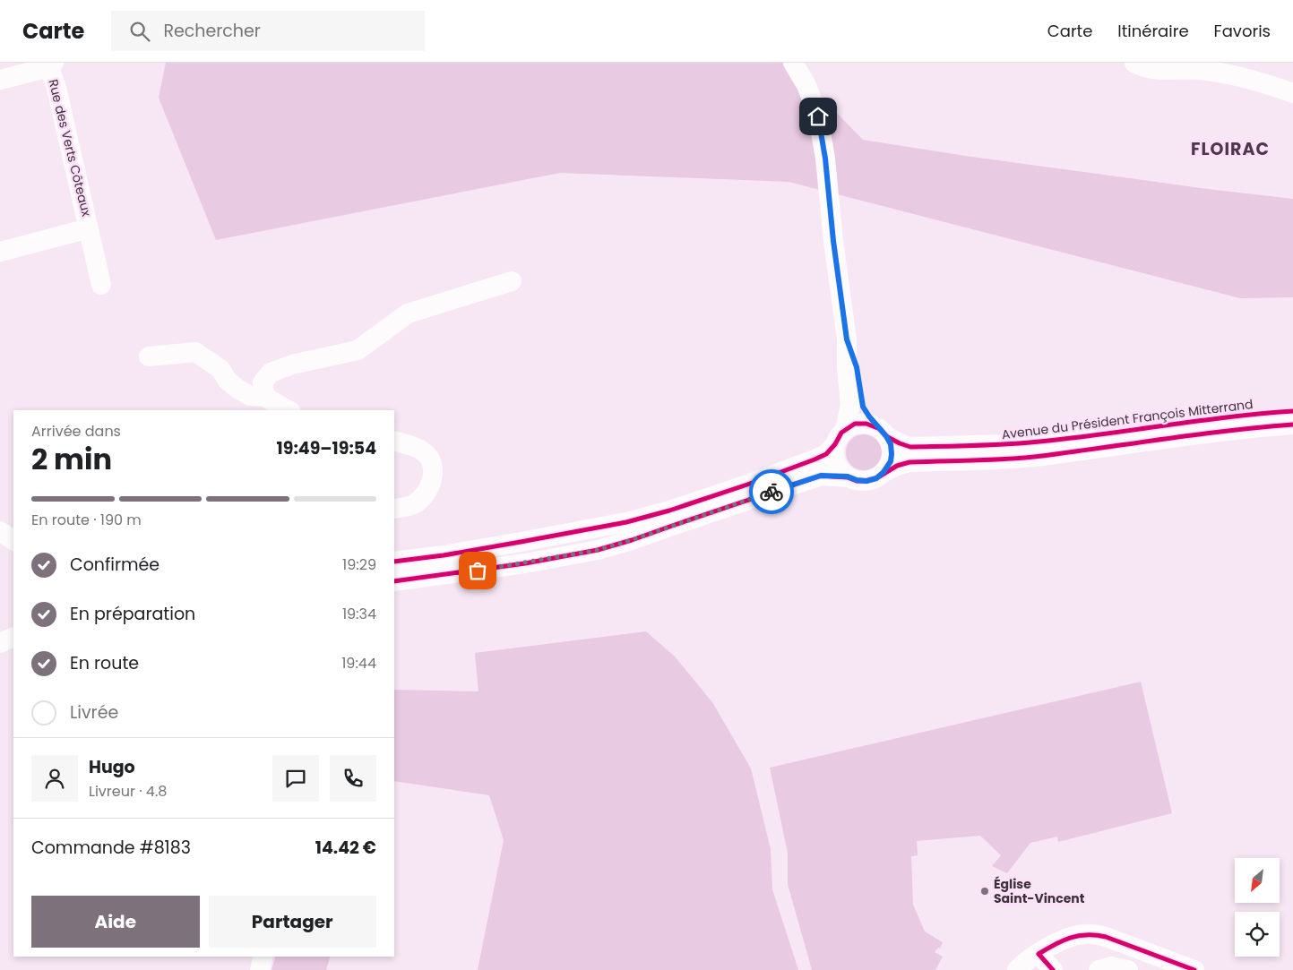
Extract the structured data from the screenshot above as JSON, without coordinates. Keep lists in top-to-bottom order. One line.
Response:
{"streets":{"street":["Rue des Verts Côteaux","Avenue du Président François Mitterrand"]},"districts":["FLOIRAC"],"places":["Église Saint-Vincent"],"north":"bottom left","page":{"header":"Carte","search":"Rechercher","nav":["Carte","Itinéraire","Favoris"],"heading":["2 min","Arrivée dans","19:49–19:54"],"panel":["Hugo","Livreur · 4.8","Commande #8183","14.42 €"],"bar":"En route · 190 m","list":[["Confirmée","19:29"],["En préparation","19:34"],["En route","19:44"],"Livrée"],"buttons":["Aide","Partager"]}}
